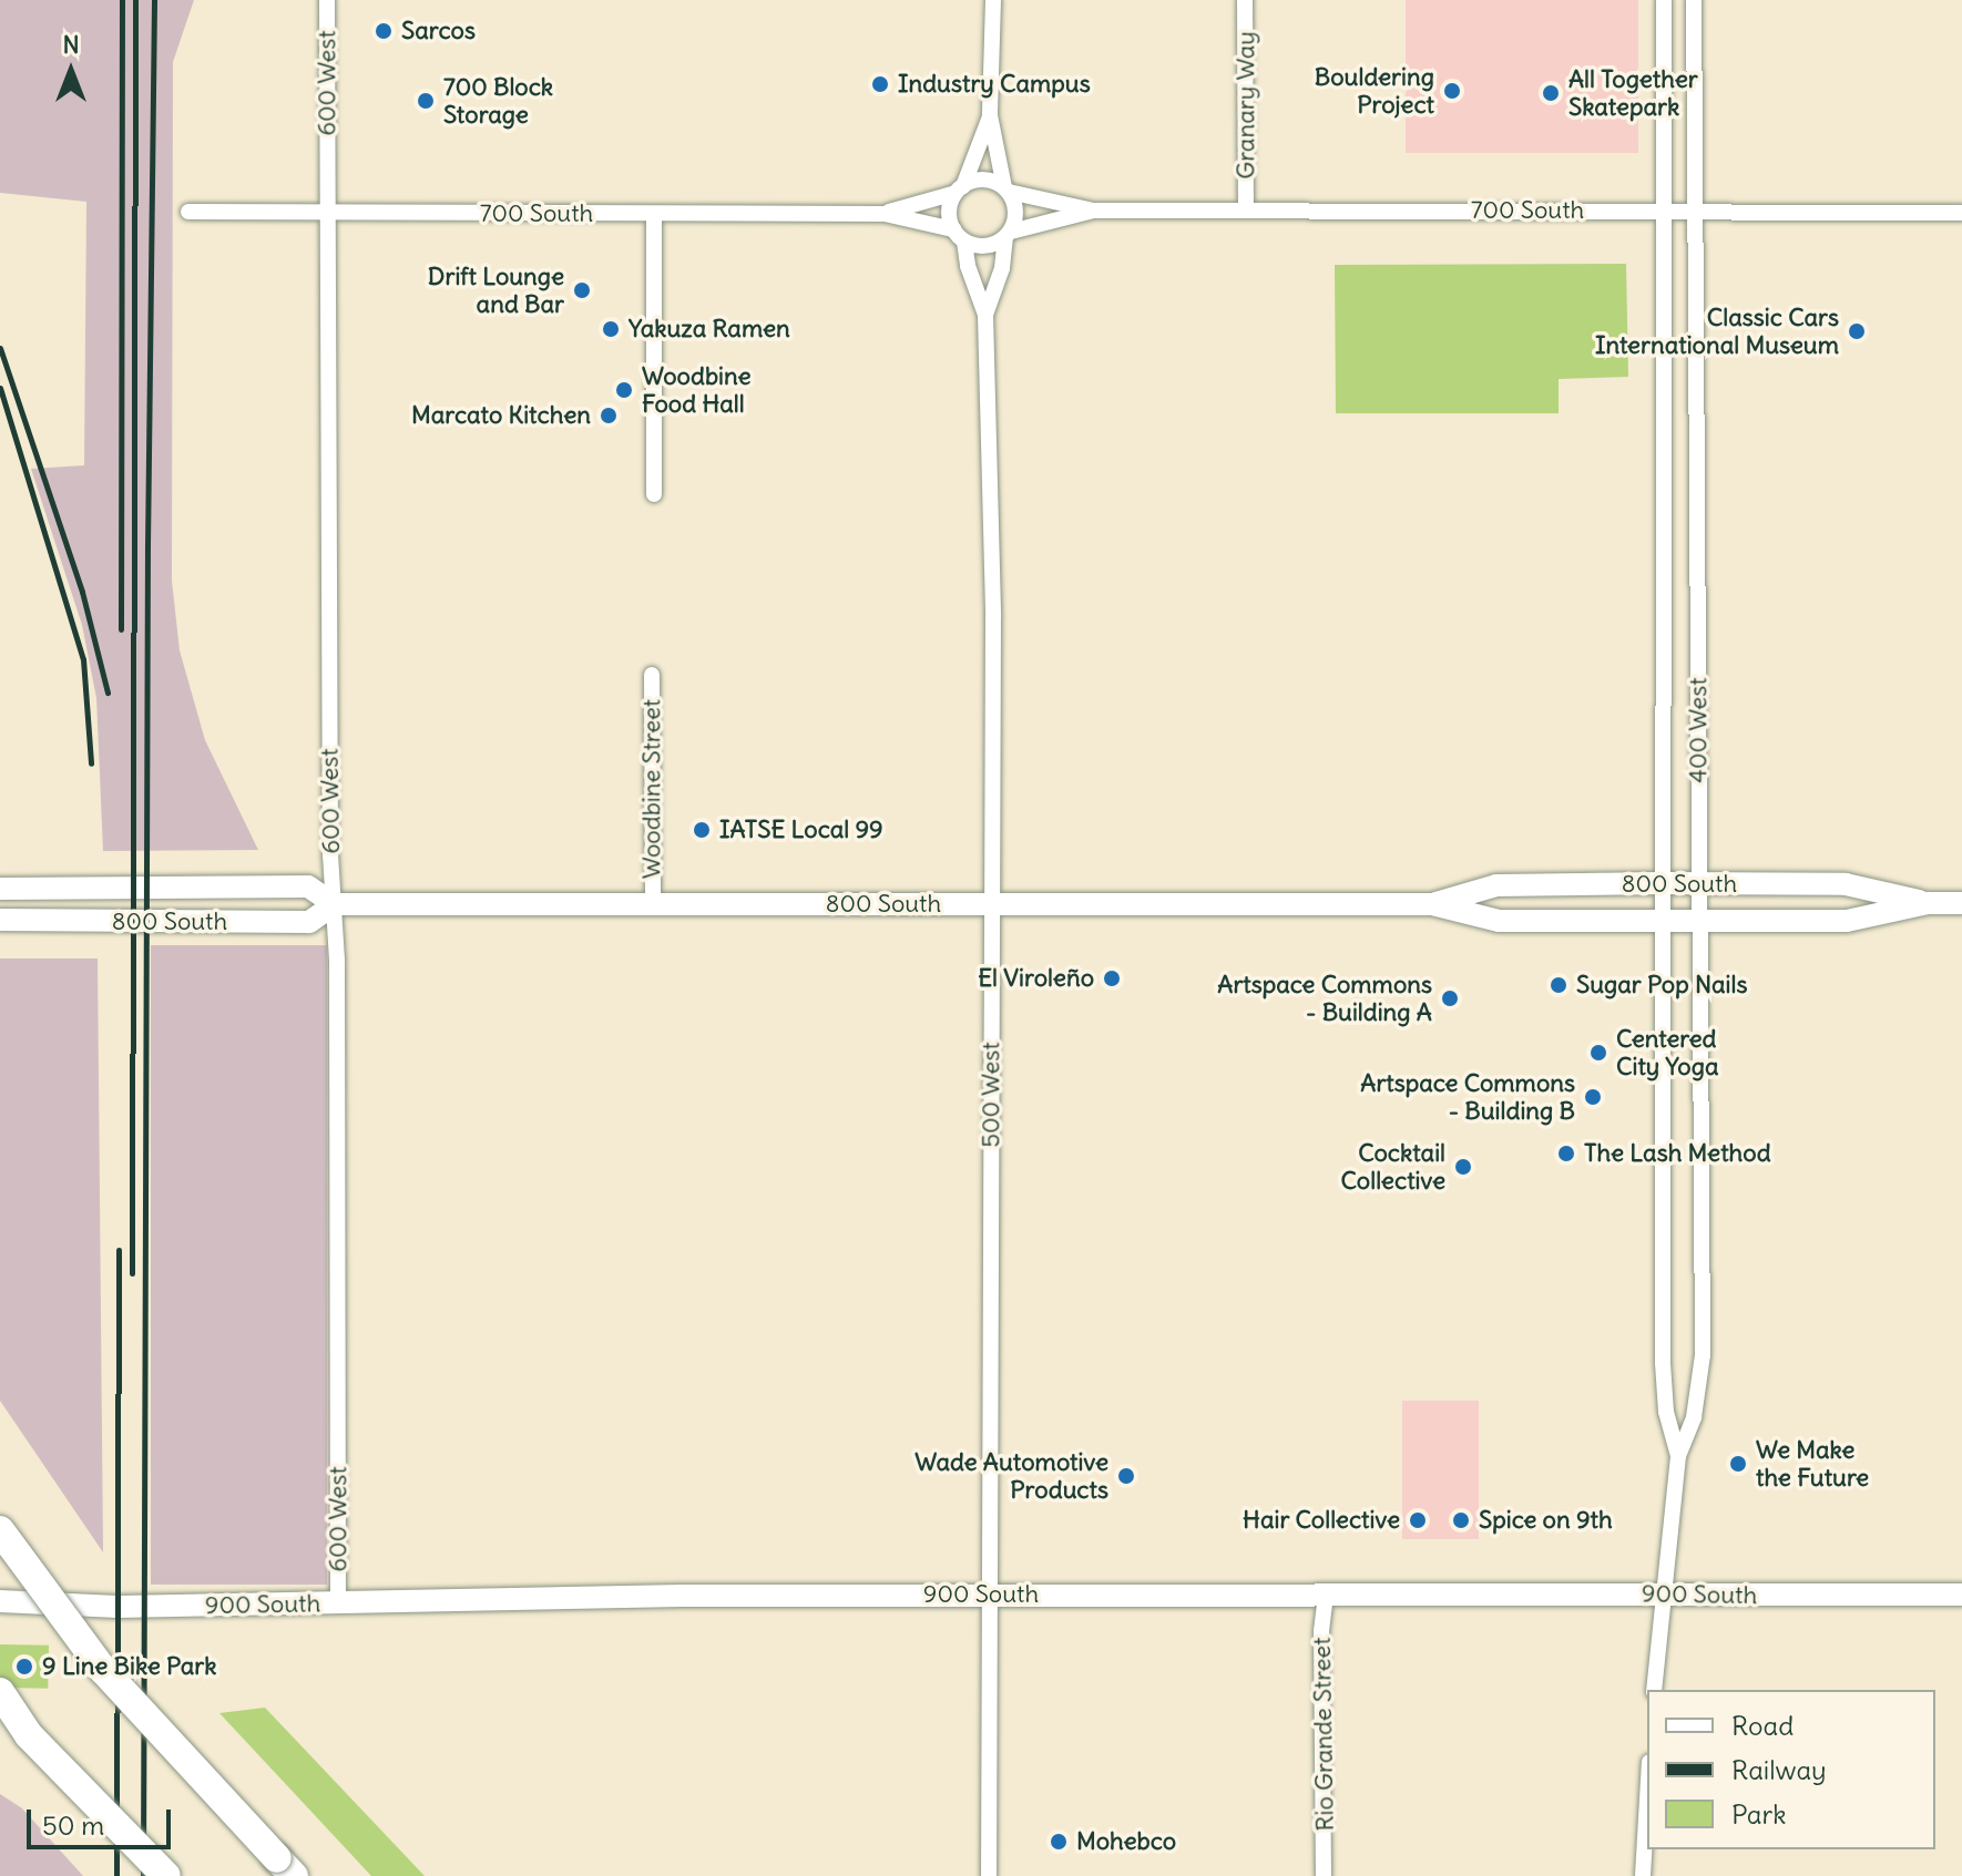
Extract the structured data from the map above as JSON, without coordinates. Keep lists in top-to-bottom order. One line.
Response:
{"streets":{"street":["600 West","Granary Way","700 South","400 West","Woodbine Street","800 South","500 West","900 South","Rio Grande Street"]},"crossings":[["600 West","700 South"],["600 West","800 South"],["600 West","900 South"],["Granary Way","700 South"],["700 South","400 West"],["700 South","500 West"],["400 West","800 South"],["400 West","900 South"],["Woodbine Street","800 South"],["800 South","500 West"],["500 West","900 South"],["900 South","Rio Grande Street"]],"places":["Sarcos","Industry Campus","Bouldering Project","All Together Skatepark","700 Block Storage","Drift Lounge and Bar","Yakuza Ramen","Classic Cars International Museum","Woodbine Food Hall","Marcato Kitchen","IATSE Local 99","El Viroleño","Sugar Pop Nails","Artspace Commons - Building A","Centered City Yoga","Artspace Commons - Building B","The Lash Method","Cocktail Collective","We Make the Future","Wade Automotive Products","Hair Collective","Spice on 9th","9 Line Bike Park","Mohebco"],"legend":["Road","Railway","Park"],"scale_bar":"50 m","north":"top"}
